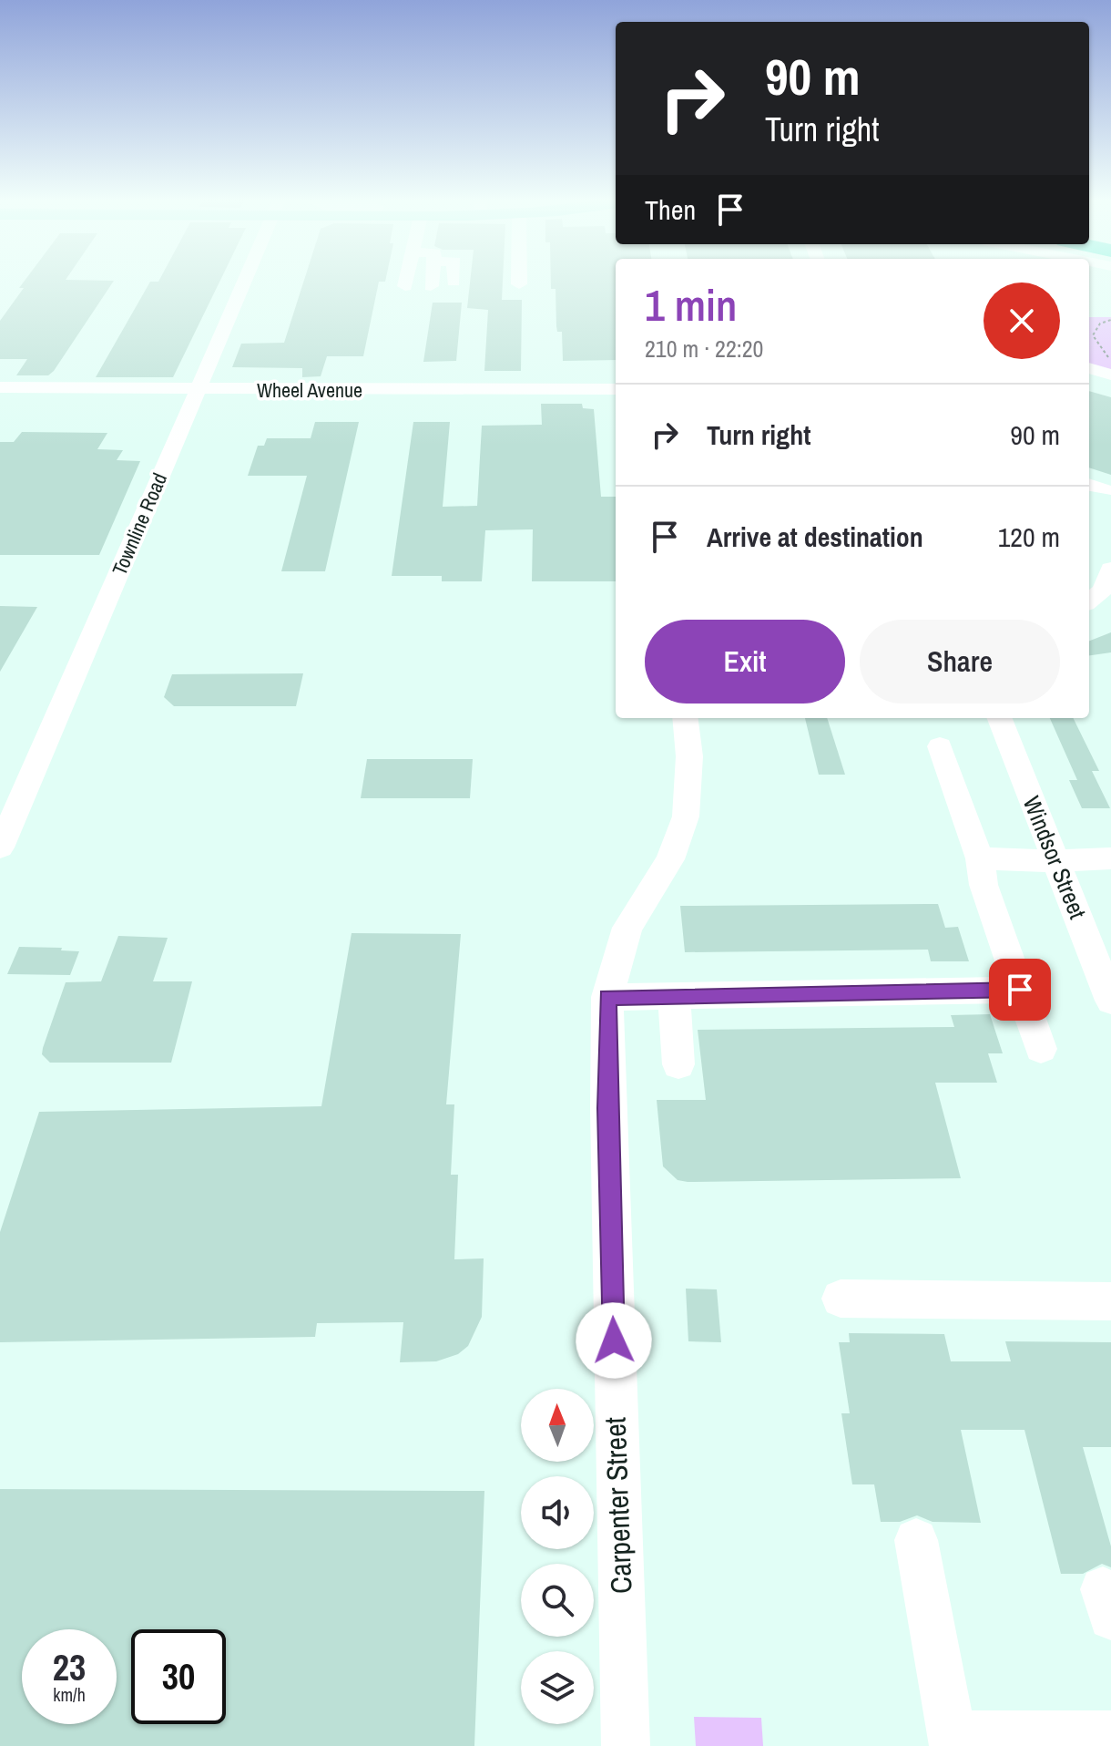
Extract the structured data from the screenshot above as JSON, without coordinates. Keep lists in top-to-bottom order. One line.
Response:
{"streets":{"street":["Wheel Avenue","Townline Road","Windsor Street","Carpenter Street"]},"crossings":[["Wheel Avenue","Townline Road"]],"north":"top","page":{"turn":["90 m","Turn right"],"then":"Then","heading":["1 min","210 m · 22:20"],"list":[{"name":"Turn right","value":"90 m"},{"name":"Arrive at destination","value":"120 m"}],"buttons":["Exit","Share"],"speed":"23 km/h","limit":"30"}}
